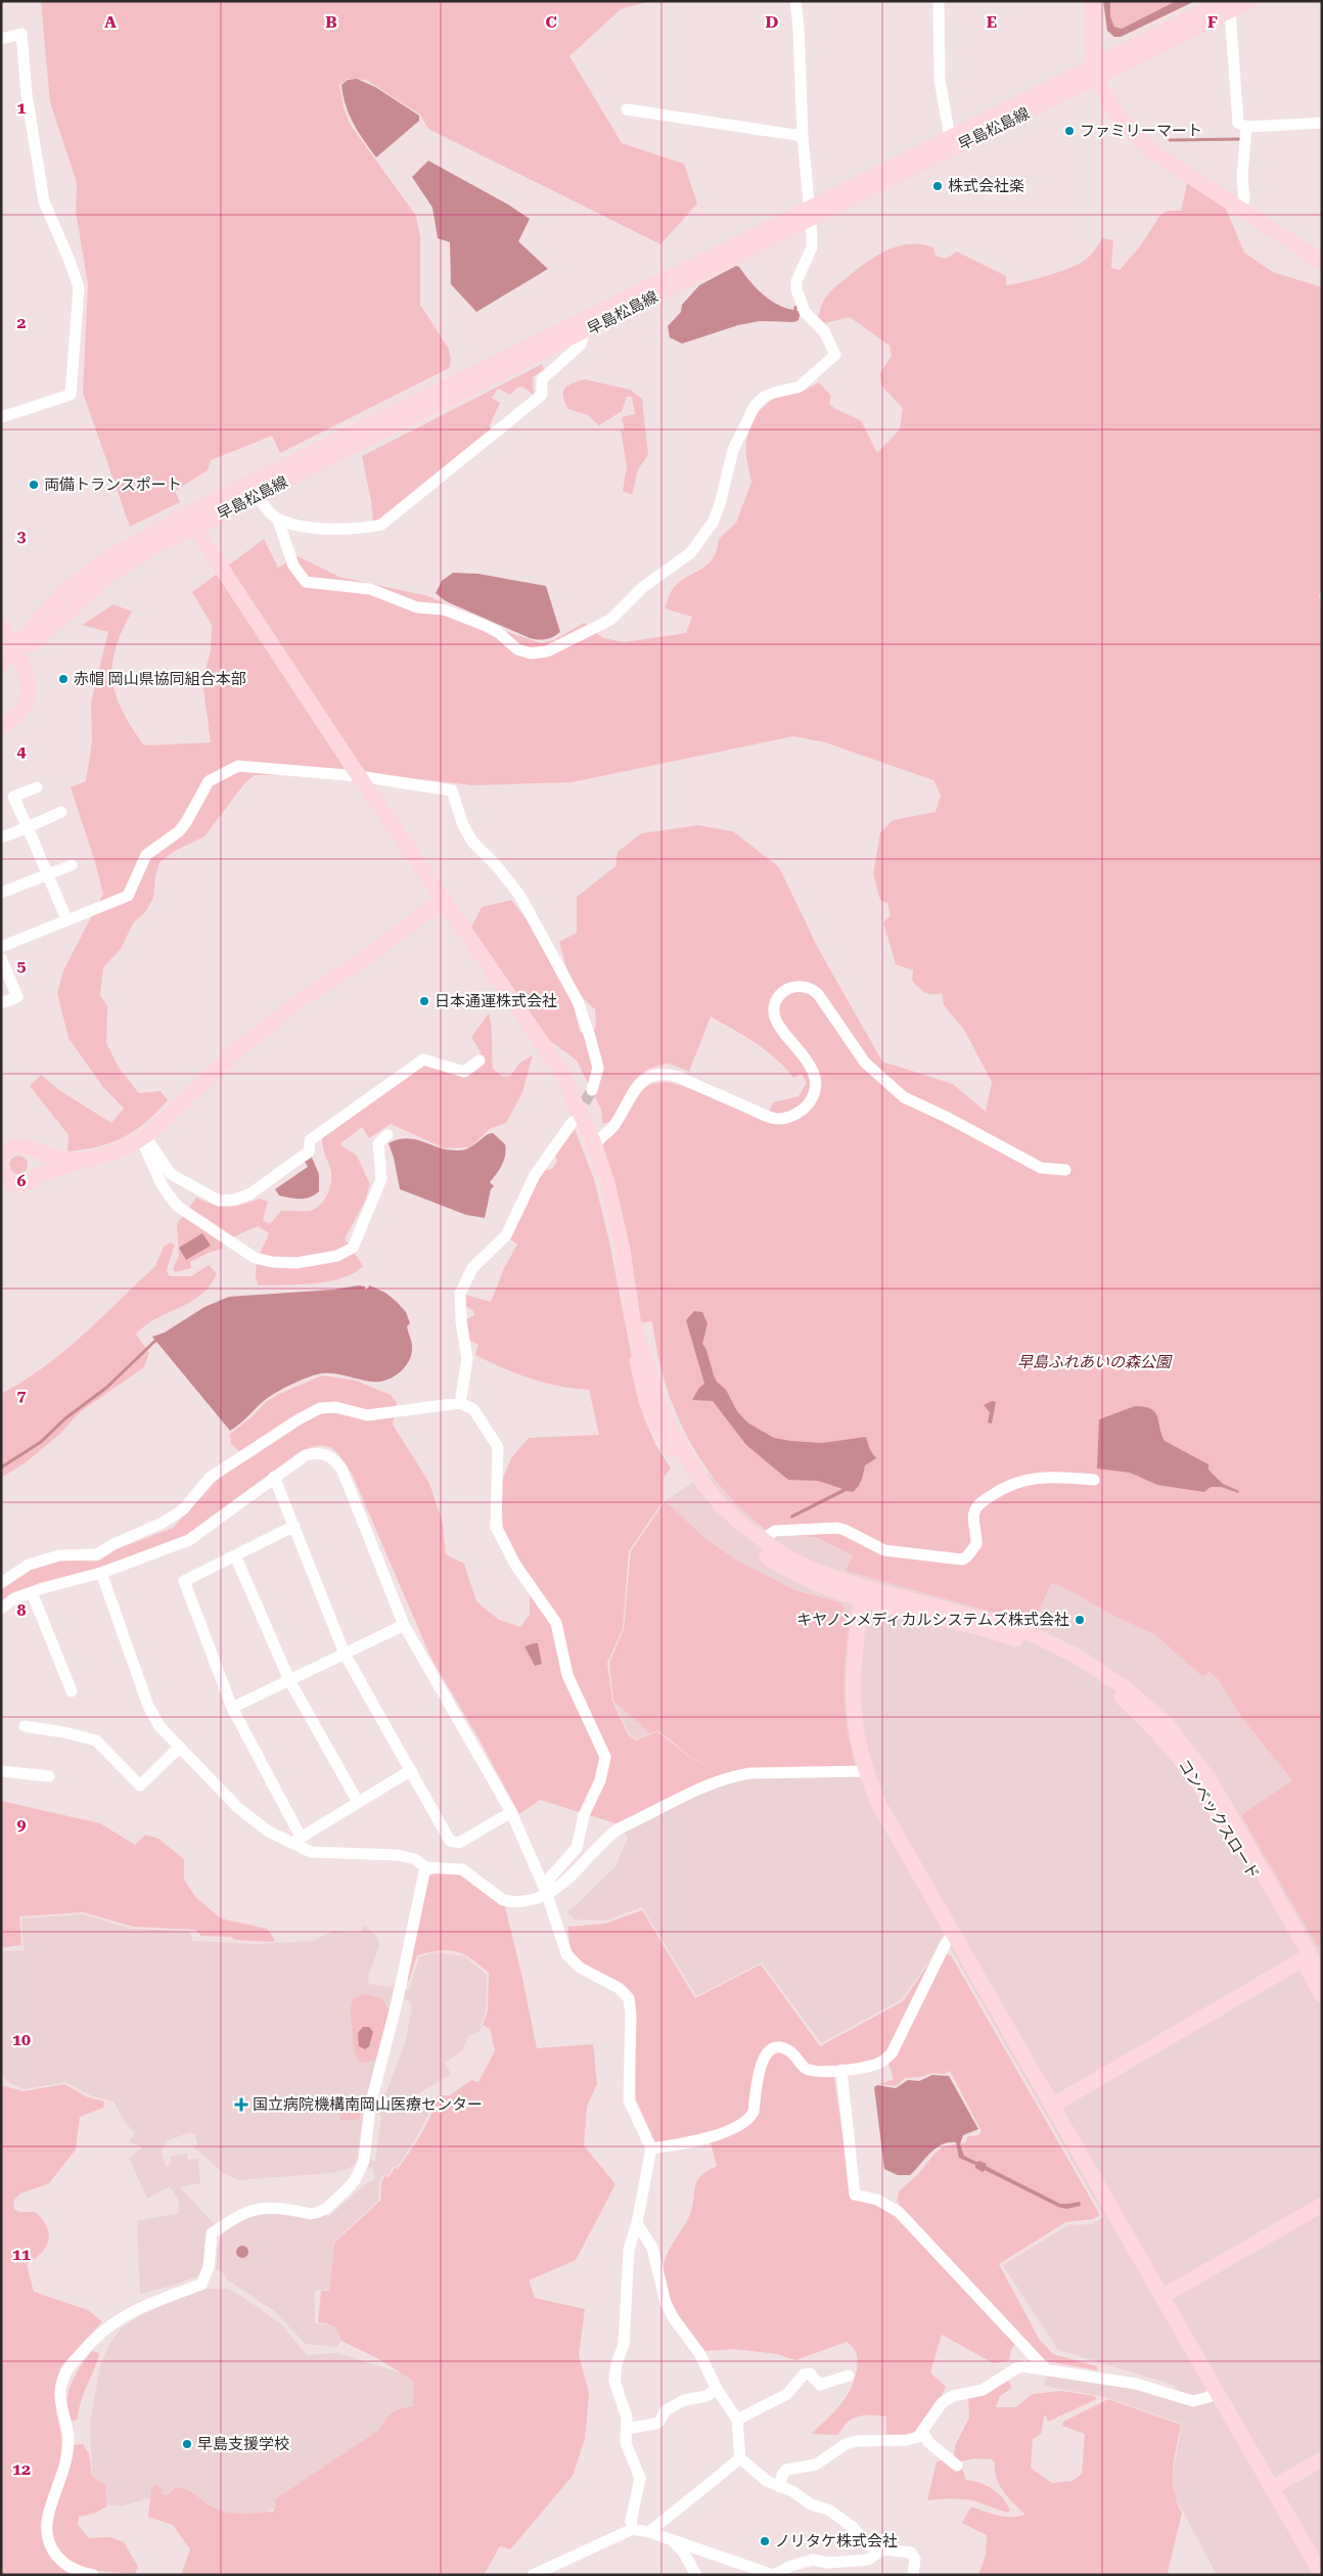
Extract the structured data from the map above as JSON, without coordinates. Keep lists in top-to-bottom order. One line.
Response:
{"streets":{"street":["早島松島線","コンベックスロード"]},"parks":["早島ふれあいの森公園"],"places":{"other":["ファミリーマート","株式会社楽","両備トランスポート","赤帽 岡山県協同組合本部","日本通運株式会社","キヤノンメディカルシステムズ株式会社","早島支援学校","ノリタケ株式会社"],"health":["国立病院機構南岡山医療センター"]},"grid":{"columns":["A","B","C","D","E","F"],"rows":["1","2","3","4","5","6","7","8","9","10","11","12"]}}
